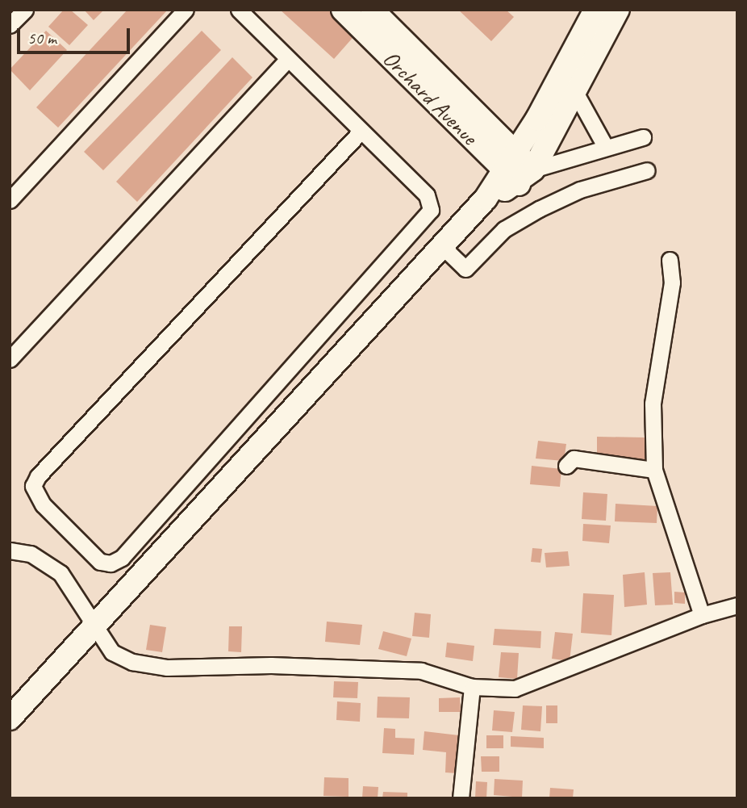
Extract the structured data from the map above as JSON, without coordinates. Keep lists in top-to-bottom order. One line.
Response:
{"streets":{"street":["Orchard Avenue"]},"scale_bar":"50 m"}
